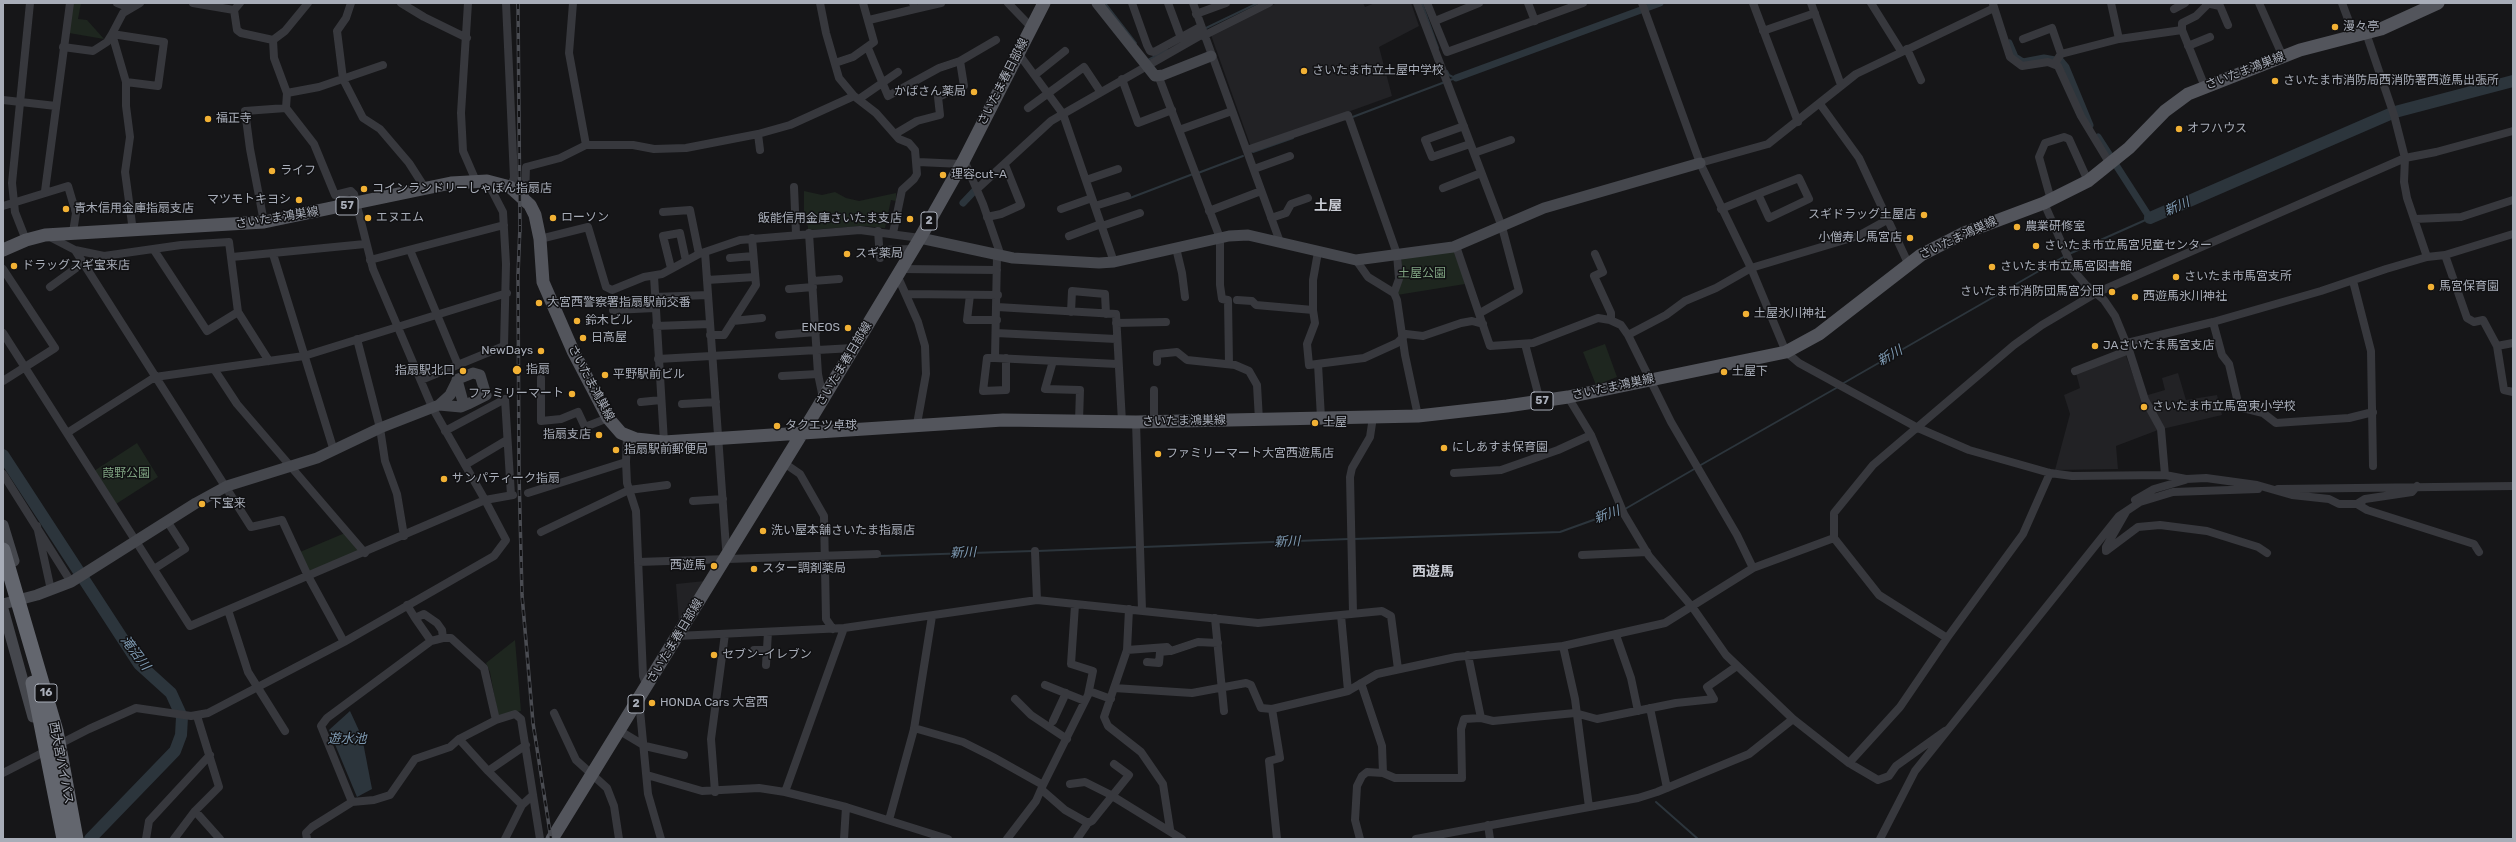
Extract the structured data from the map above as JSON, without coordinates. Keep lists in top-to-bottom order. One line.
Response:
{"streets":{"highway":["16","西大宮バイパス"],"main road":["さいたま鴻巣線","さいたま春日部線","57","2"]},"crossings":[["さいたま鴻巣線","さいたま春日部線"]],"districts":["土屋","西遊馬"],"water":["新川","滝沼川","遊水池"],"parks":["土屋公園","葭野公園"],"places":["漫々亭","さいたま市立土屋中学校","さいたま市消防局西消防署西遊馬出張所","かばさん薬局","福正寺","オフハウス","ライフ","理容cut-A","コインランドリーしゃぼん指扇店","マツモトキヨシ","青木信用金庫指扇支店","スギドラッグ土屋店","エヌエム","ローソン","飯能信用金庫さいたま支店","農業研修室","小僧寿し馬宮店","さいたま市立馬宮児童センター","スギ薬局","ドラッグスギ宝来店","さいたま市立馬宮図書館","さいたま市馬宮支所","馬宮保育園","さいたま市消防団馬宮分団","西遊馬氷川神社","大宮西警察署指扇駅前交番","土屋氷川神社","鈴木ビル","ENEOS","日高屋","JAさいたま馬宮支店","NewDays","指扇","指扇駅北口","土屋下","平野駅前ビル","ファミリーマート","さいたま市立馬宮東小学校","土屋","タクエツ卓球","指扇支店","にしあすま保育園","指扇駅前郵便局","ファミリーマート大宮西遊馬店","サンパティーク指扇","下宝来","洗い屋本舗さいたま指扇店","西遊馬","スター調剤薬局","セブン-イレブン","HONDA Cars 大宮西"]}
